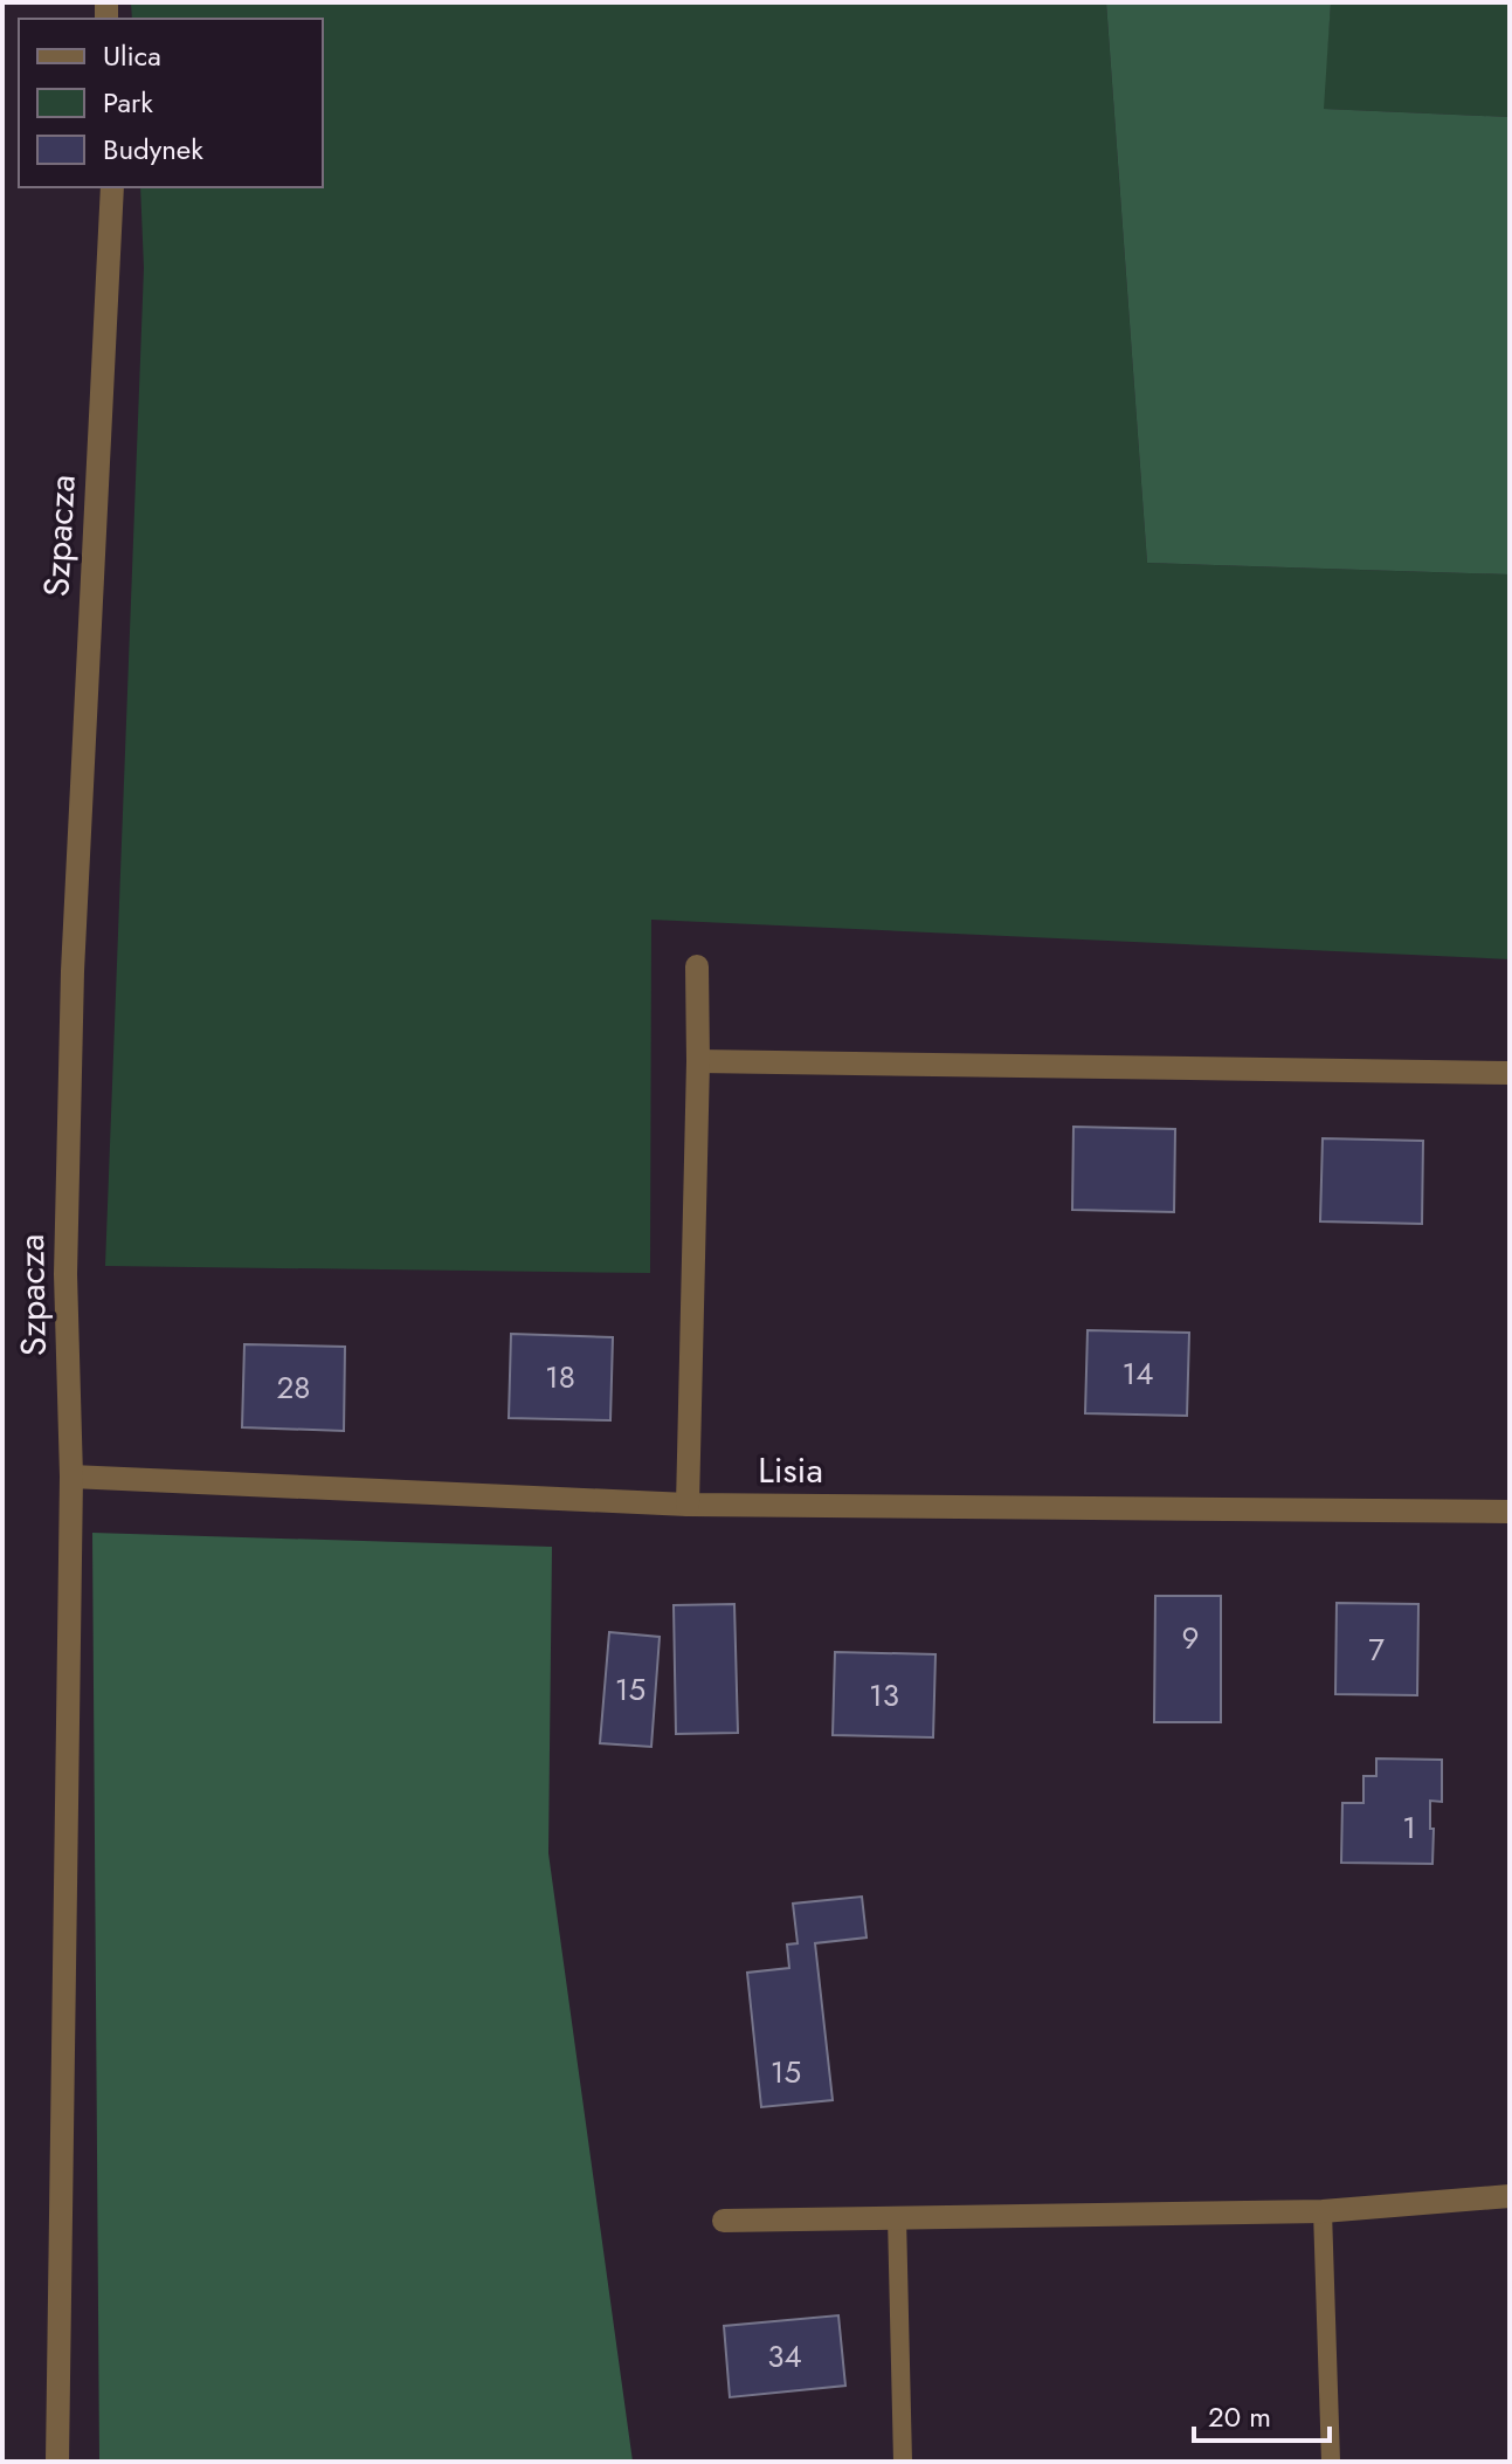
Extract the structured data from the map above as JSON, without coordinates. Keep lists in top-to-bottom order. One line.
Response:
{"streets":{"street":["Szpacza","Lisia"]},"crossings":[["Szpacza","Lisia"]],"house_numbers":["14","18","28","9","7","15","13","1","15","34"],"legend":["Ulica","Park","Budynek"],"scale_bar":"20 m"}
